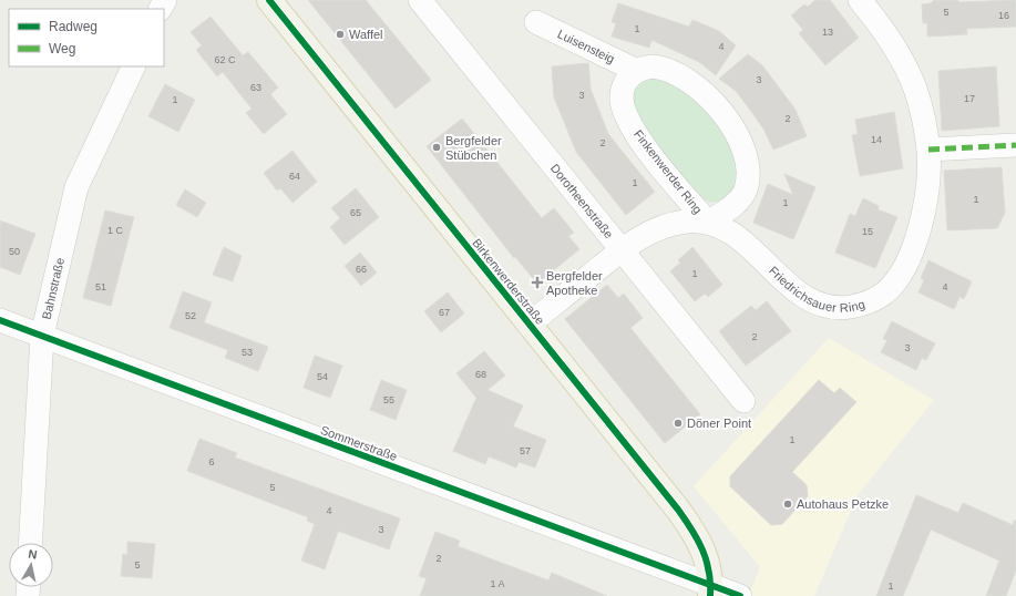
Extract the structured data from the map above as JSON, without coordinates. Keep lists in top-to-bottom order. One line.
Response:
{"streets":{"main road":["Birkenwerderstraße"],"street":["Luisensteig","Finkenwerder Ring","Dorotheenstraße","Friedrichsauer Ring","Bahnstraße","Sommerstraße"]},"crossings":[["Luisensteig","Finkenwerder Ring"],["Finkenwerder Ring","Friedrichsauer Ring"],["Dorotheenstraße","Friedrichsauer Ring"],["Birkenwerderstraße","Friedrichsauer Ring"],["Birkenwerderstraße","Sommerstraße"],["Bahnstraße","Sommerstraße"]],"places":{"other":["Waffel","Bergfelder Stübchen","Döner Point","Autohaus Petzke"],"health":["Bergfelder Apotheke"]},"house_numbers":["5","16","1","13","4","62 C","3","63","3","17","1","2","14","2","64","1","1","1","65","1 C","15","50","66","1","51","4","67","52","2","3","53","68","54","55","1","57","6","5","4","3","2","5","1 A","1"],"legend":["Radweg","Weg"],"north":"top"}
